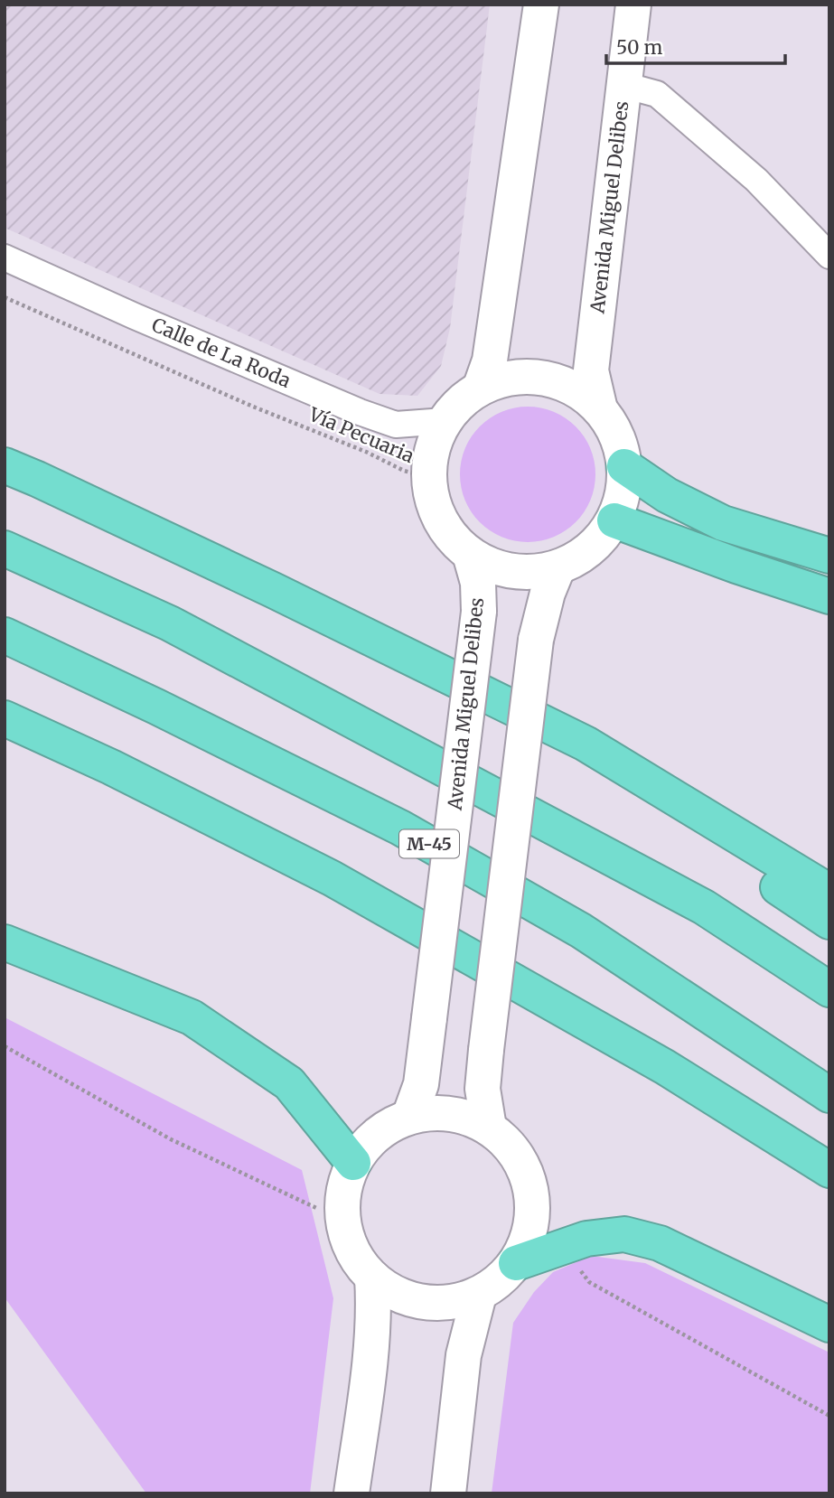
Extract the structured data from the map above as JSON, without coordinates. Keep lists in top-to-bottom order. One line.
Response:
{"streets":{"highway":["M-45"],"main road":["Avenida Miguel Delibes"],"street":["Calle de La Roda"],"path":["Vía Pecuaria"]},"crossings":[["Avenida Miguel Delibes","Calle de La Roda"],["Avenida Miguel Delibes","Vía Pecuaria"],["Calle de La Roda","Vía Pecuaria"]],"scale_bar":"50 m"}
